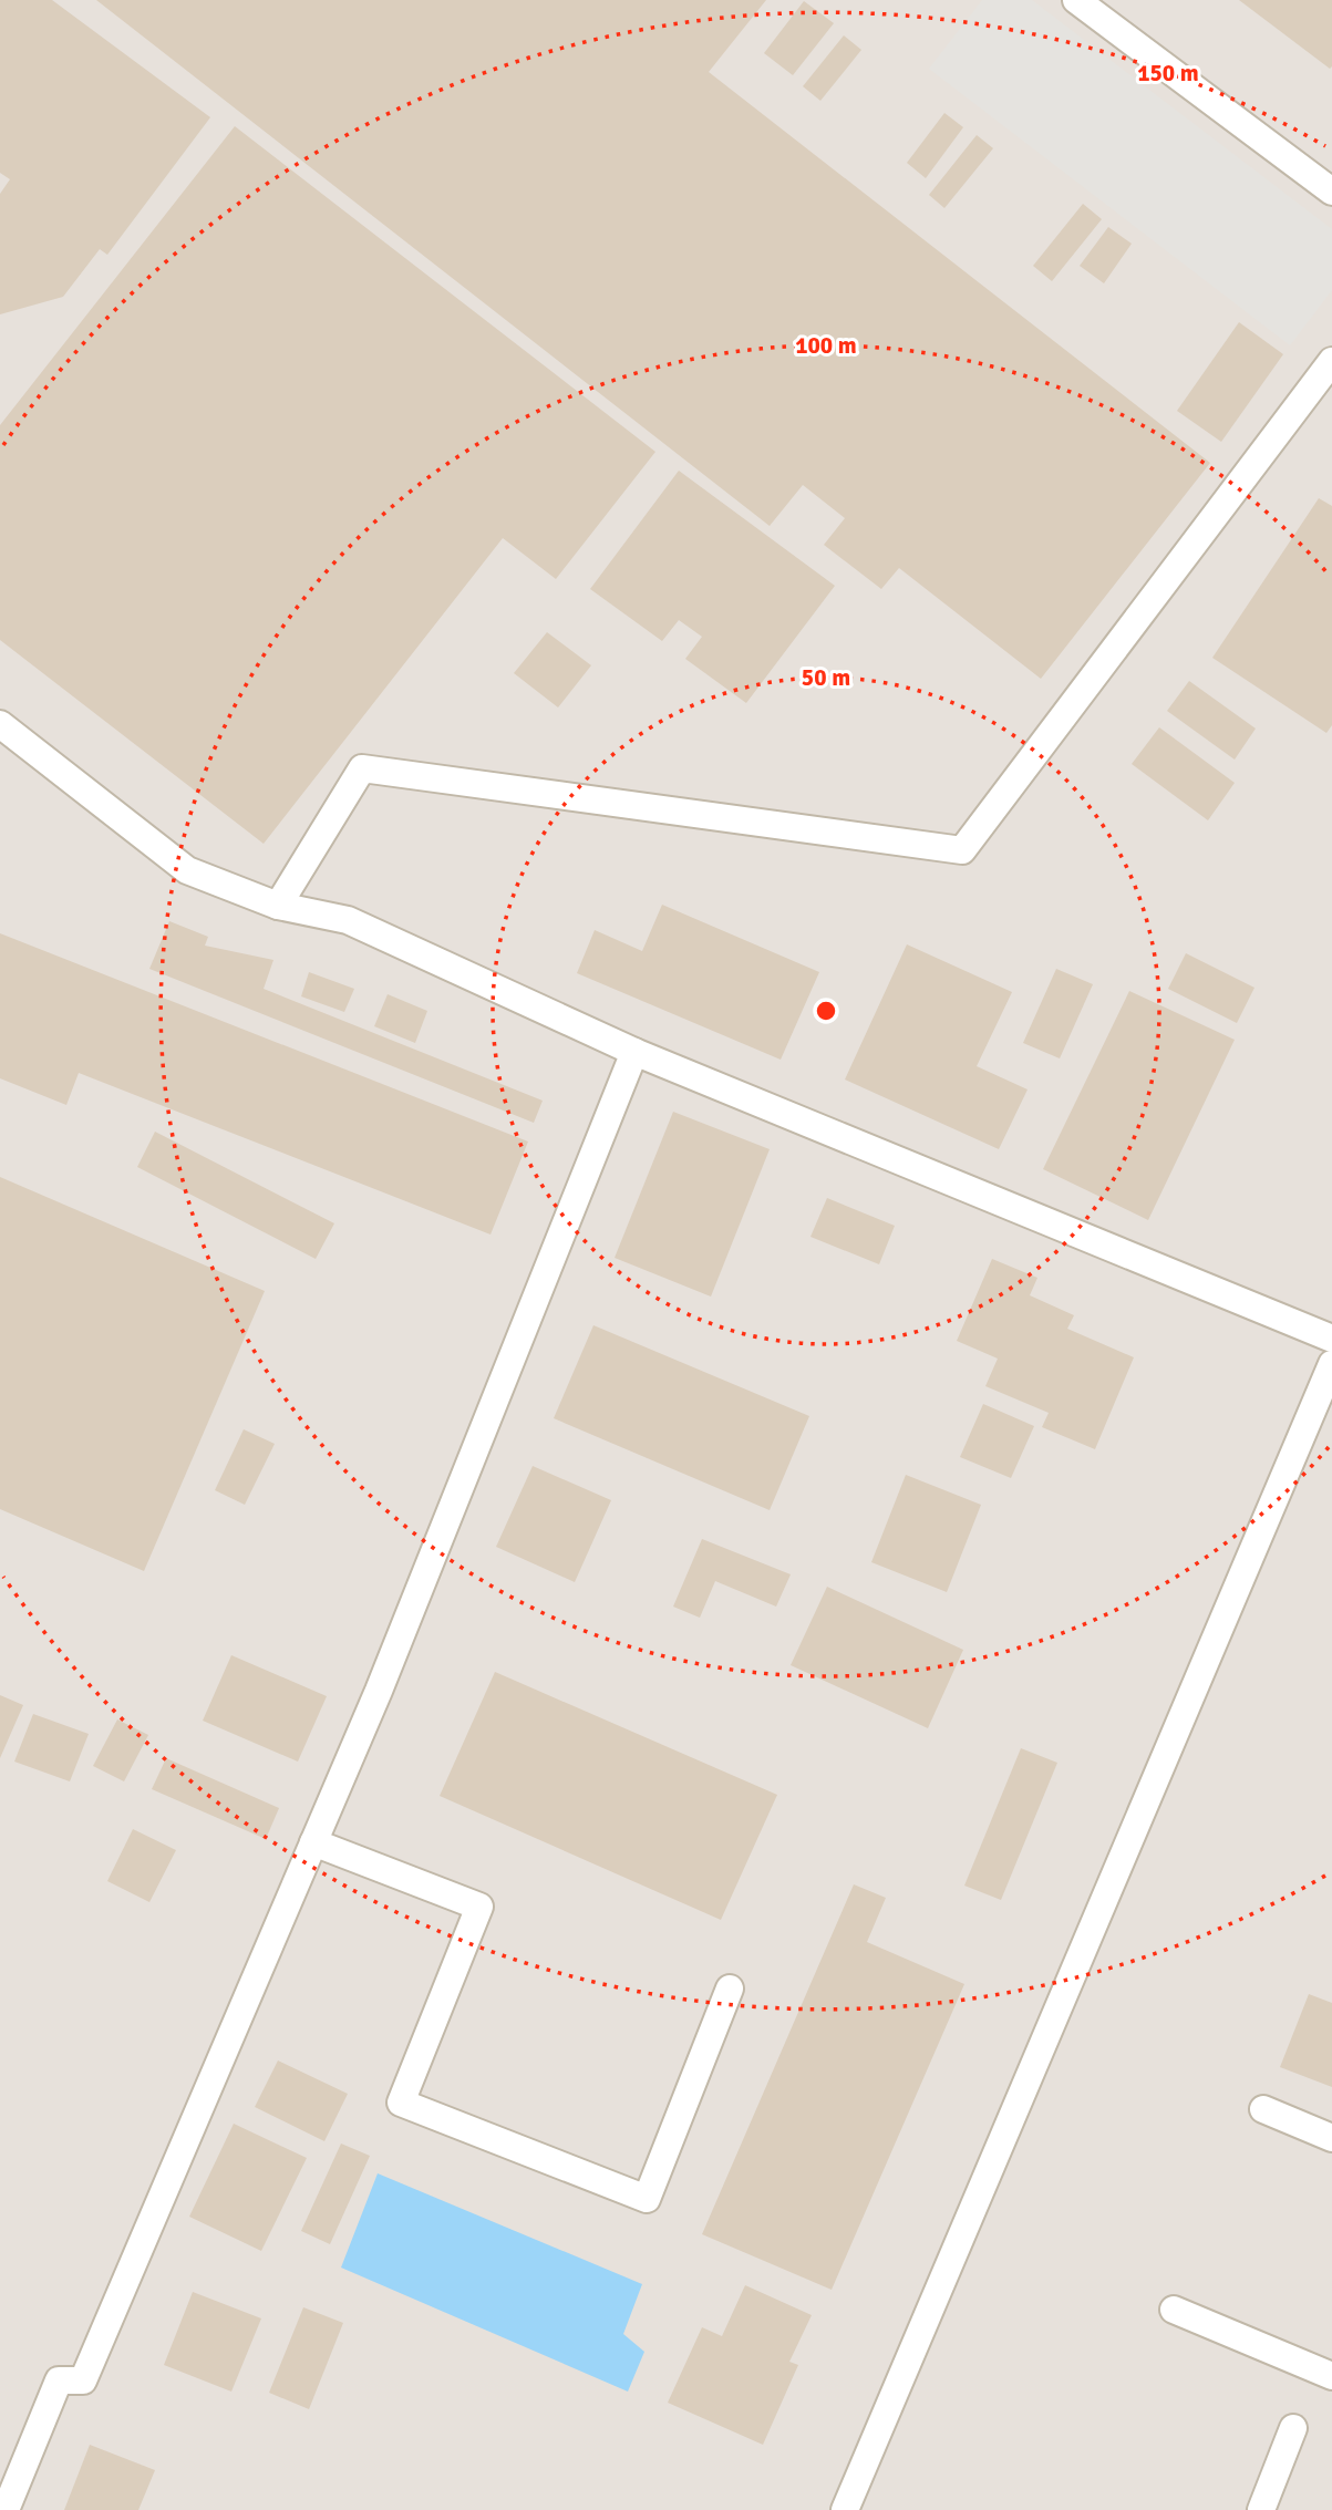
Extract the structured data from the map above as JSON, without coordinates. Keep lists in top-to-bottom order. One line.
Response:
{"rings":["150 m","100 m","50 m"]}
